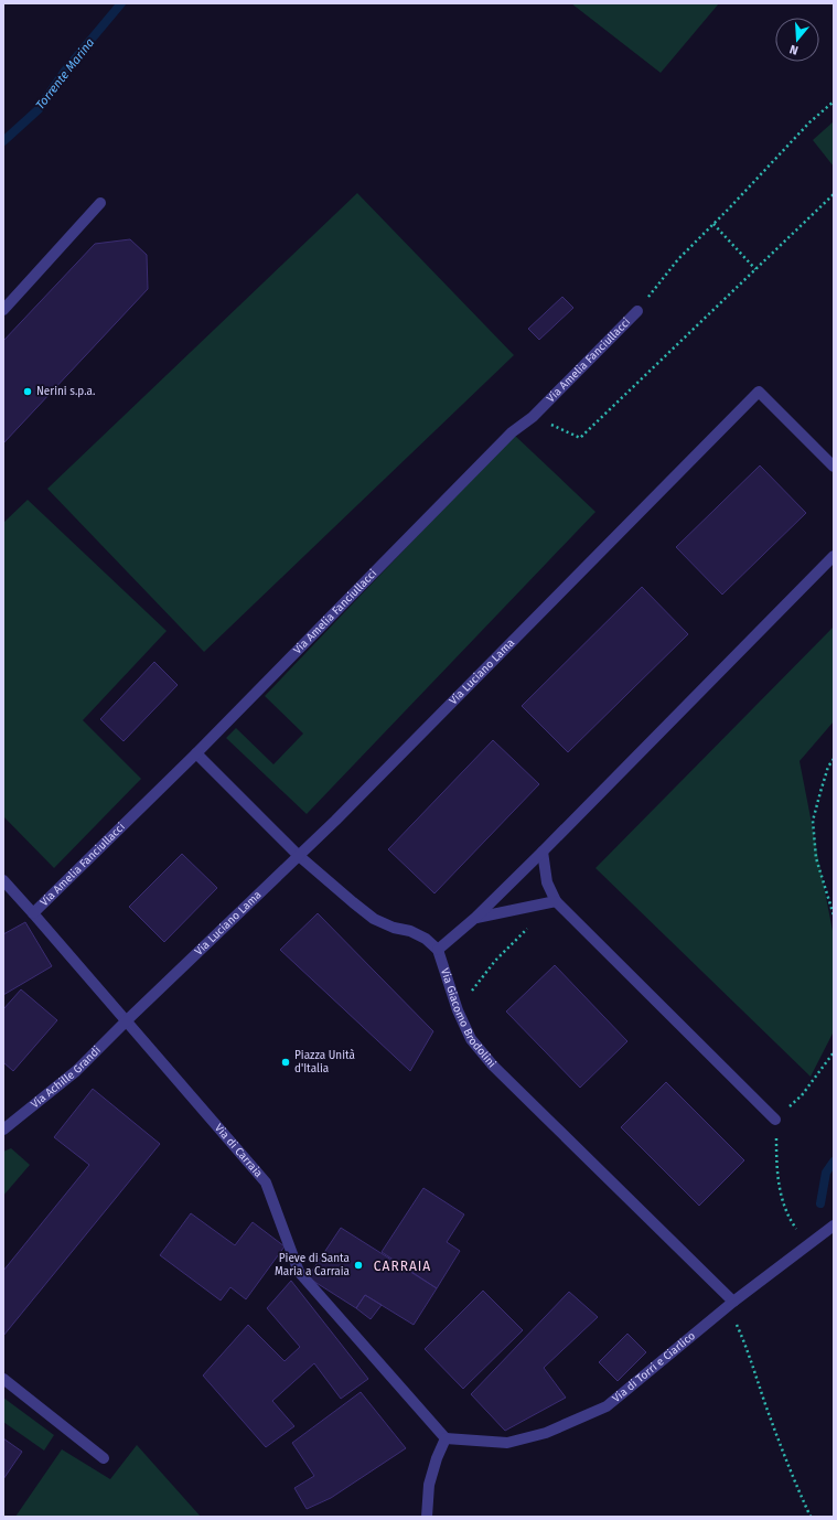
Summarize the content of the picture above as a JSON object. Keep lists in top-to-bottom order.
{
  "streets": {
    "street": [
      "Via Amelia Fanciullacci",
      "Via Luciano Lama",
      "Via Giacomo Brodolini",
      "Via Achille Grandi",
      "Via di Carraia",
      "Via di Torri e Ciarlico"
    ]
  },
  "crossings": [
    ["Via Amelia Fanciullacci", "Via di Carraia"],
    ["Via Luciano Lama", "Via Achille Grandi"],
    ["Via Luciano Lama", "Via di Carraia"],
    ["Via Giacomo Brodolini", "Via di Torri e Ciarlico"],
    ["Via Achille Grandi", "Via di Carraia"],
    ["Via di Carraia", "Via di Torri e Ciarlico"]
  ],
  "districts": ["CARRAIA"],
  "water": ["Torrente Marina"],
  "places": ["Nerini s.p.a.", "Piazza Unità d'Italia", "Pieve di Santa Maria a Carraia"],
  "north": "bottom"
}
